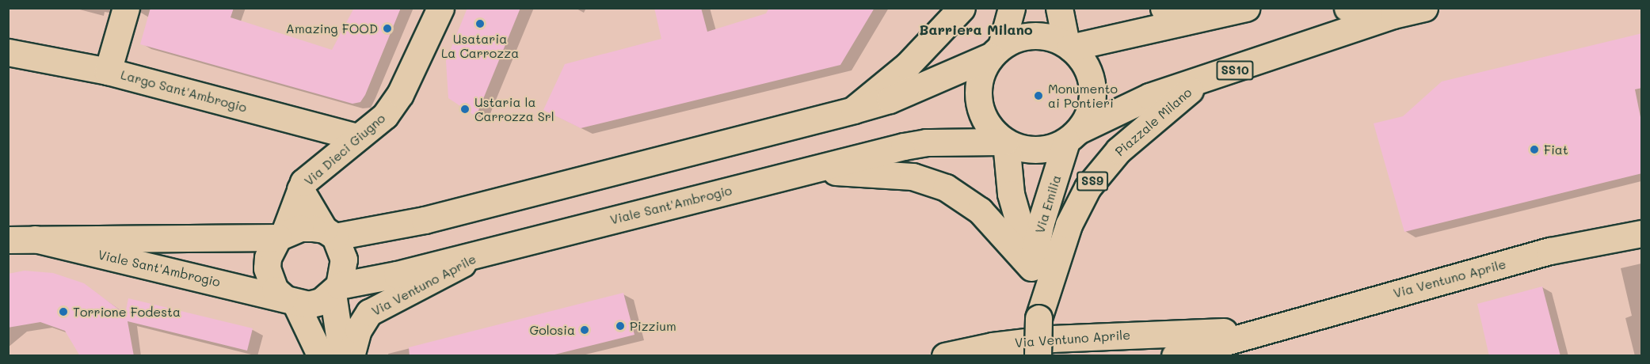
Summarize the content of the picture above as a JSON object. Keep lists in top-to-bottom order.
{
  "streets": {
    "main road": [
      "SS10",
      "Largo Sant'Ambrogio",
      "Piazzale Milano",
      "Via Dieci Giugno",
      "SS9",
      "Via Emilia",
      "Viale Sant'Ambrogio",
      "Via Ventuno Aprile"
    ]
  },
  "crossings": [
    ["SS10", "Piazzale Milano"],
    ["SS10", "Via Emilia"],
    ["SS10", "Viale Sant'Ambrogio"],
    ["Largo Sant'Ambrogio", "Via Dieci Giugno"],
    ["Piazzale Milano", "Via Emilia"],
    ["Via Dieci Giugno", "Viale Sant'Ambrogio"],
    ["Via Emilia", "Viale Sant'Ambrogio"],
    ["Viale Sant'Ambrogio", "Via Ventuno Aprile"]
  ],
  "districts": ["Barriera Milano"],
  "places": [
    "Usataria La Carrozza",
    "Amazing FOOD",
    "Monumento ai Pontieri",
    "Ustaria la Carrozza Srl",
    "Fiat",
    "Torrione Fodesta",
    "Pizzium",
    "Golosia"
  ]
}
